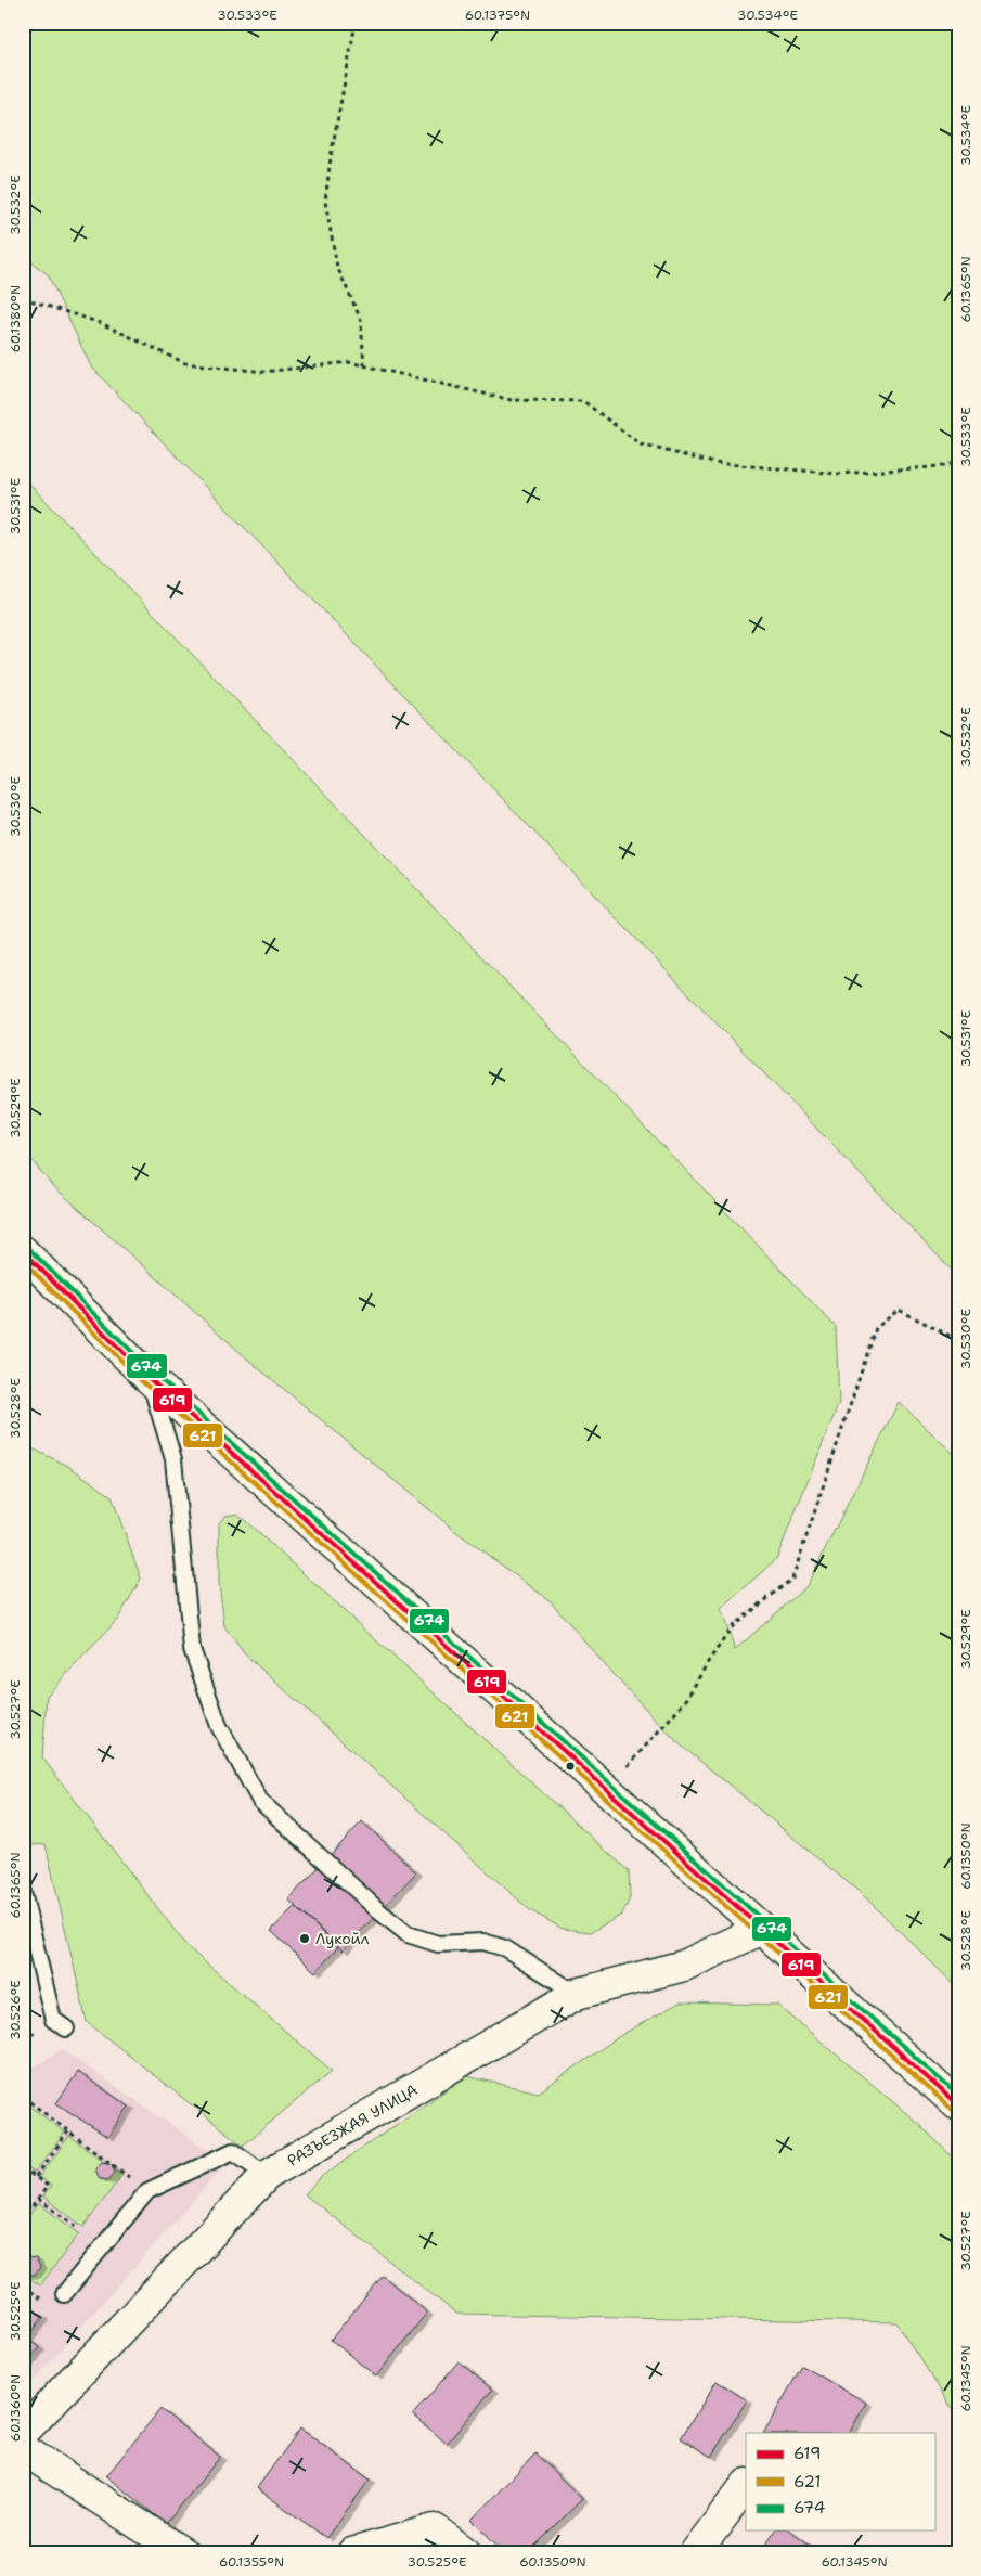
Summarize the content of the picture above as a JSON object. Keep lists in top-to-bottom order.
{
  "streets": {
    "street": ["РАЗЪЕЗЖАЯ УЛИЦА"]
  },
  "places": ["Лукойл"],
  "lines": ["transit line 674", "transit line 619", "transit line 621"],
  "legend": ["619", "621", "674"],
  "coordinates": [
    "30.533°E",
    "60.1375°N",
    "30.534°E",
    "30.532°E",
    "60.1365°N",
    "60.1380°N",
    "30.531°E",
    "30.530°E",
    "30.529°E",
    "30.528°E",
    "30.527°E",
    "60.1350°N",
    "30.526°E",
    "30.525°E",
    "60.1345°N",
    "60.1360°N",
    "60.1355°N"
  ]
}
